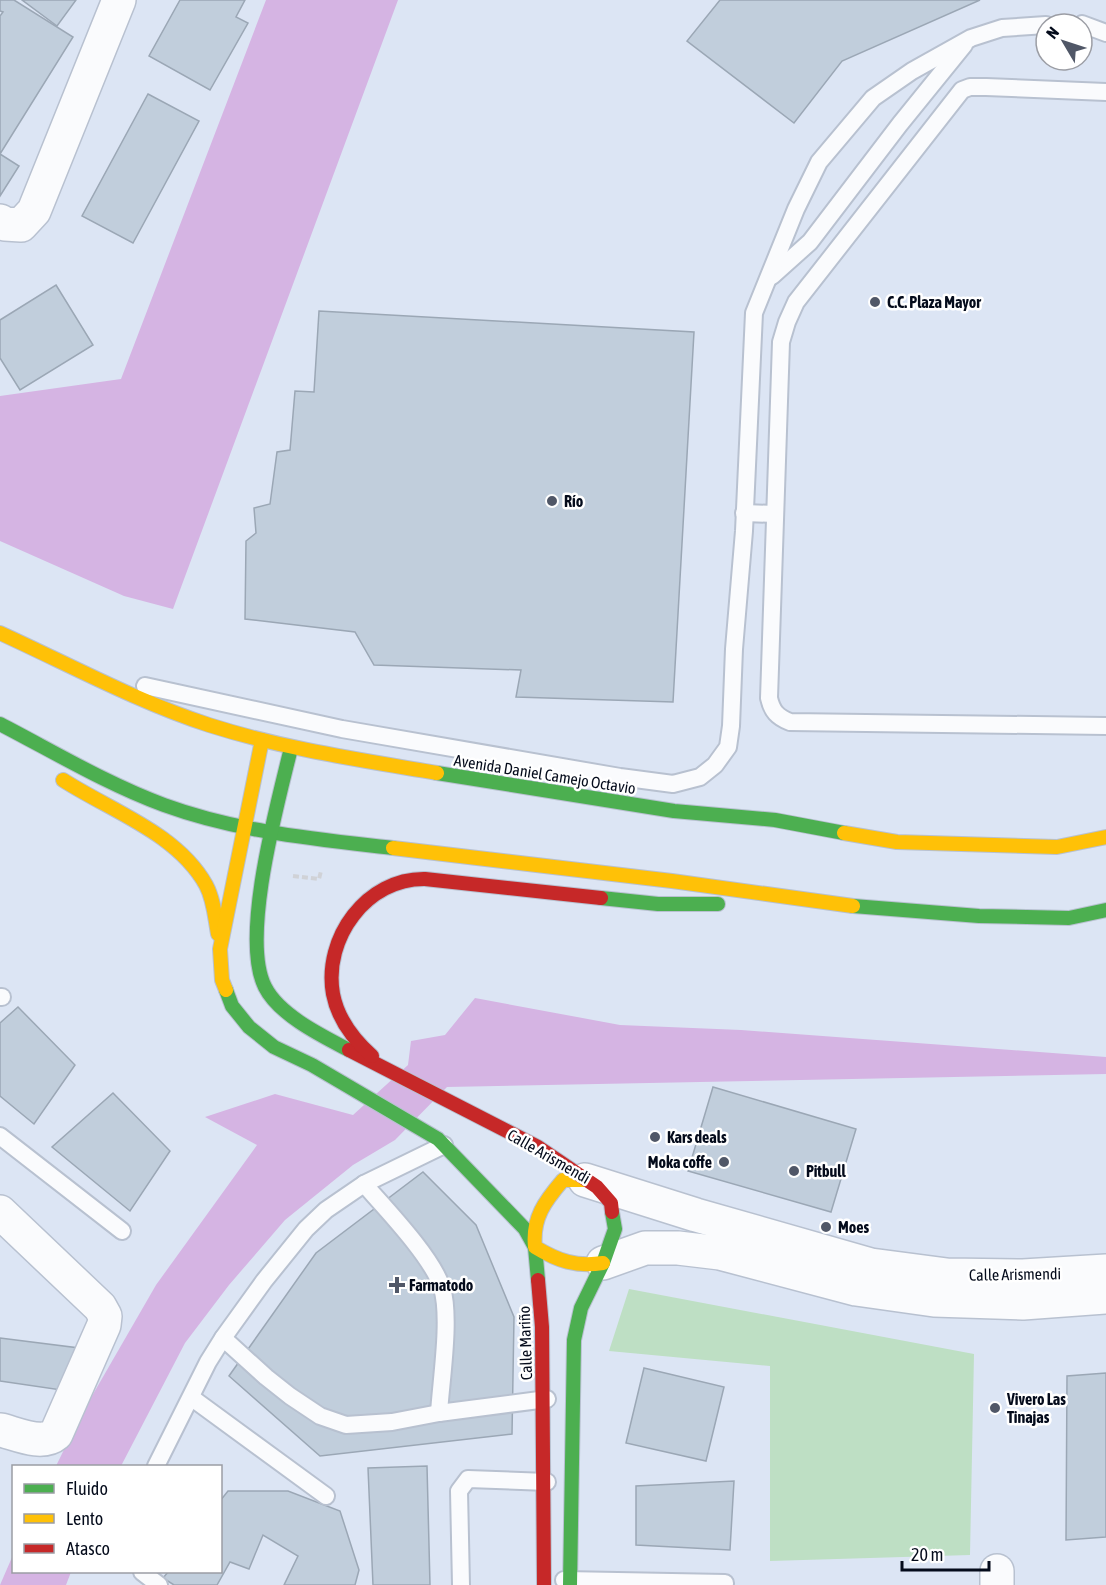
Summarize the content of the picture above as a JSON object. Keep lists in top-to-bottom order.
{
  "streets": {
    "street": ["Avenida Daniel Camejo Octavio", "Calle Arismendi", "Calle Mariño"]
  },
  "crossings": [
    ["Avenida Daniel Camejo Octavio", "Calle Arismendi"],
    ["Calle Arismendi", "Calle Mariño"]
  ],
  "places": {
    "other": [
      "C.C. Plaza Mayor",
      "Río",
      "Kars deals",
      "Moka coffe",
      "Pitbull",
      "Moes",
      "Vivero Las Tinajas"
    ],
    "health": ["Farmatodo"]
  },
  "legend": ["Fluido", "Lento", "Atasco"],
  "scale_bar": "20 m",
  "north": "top left"
}
